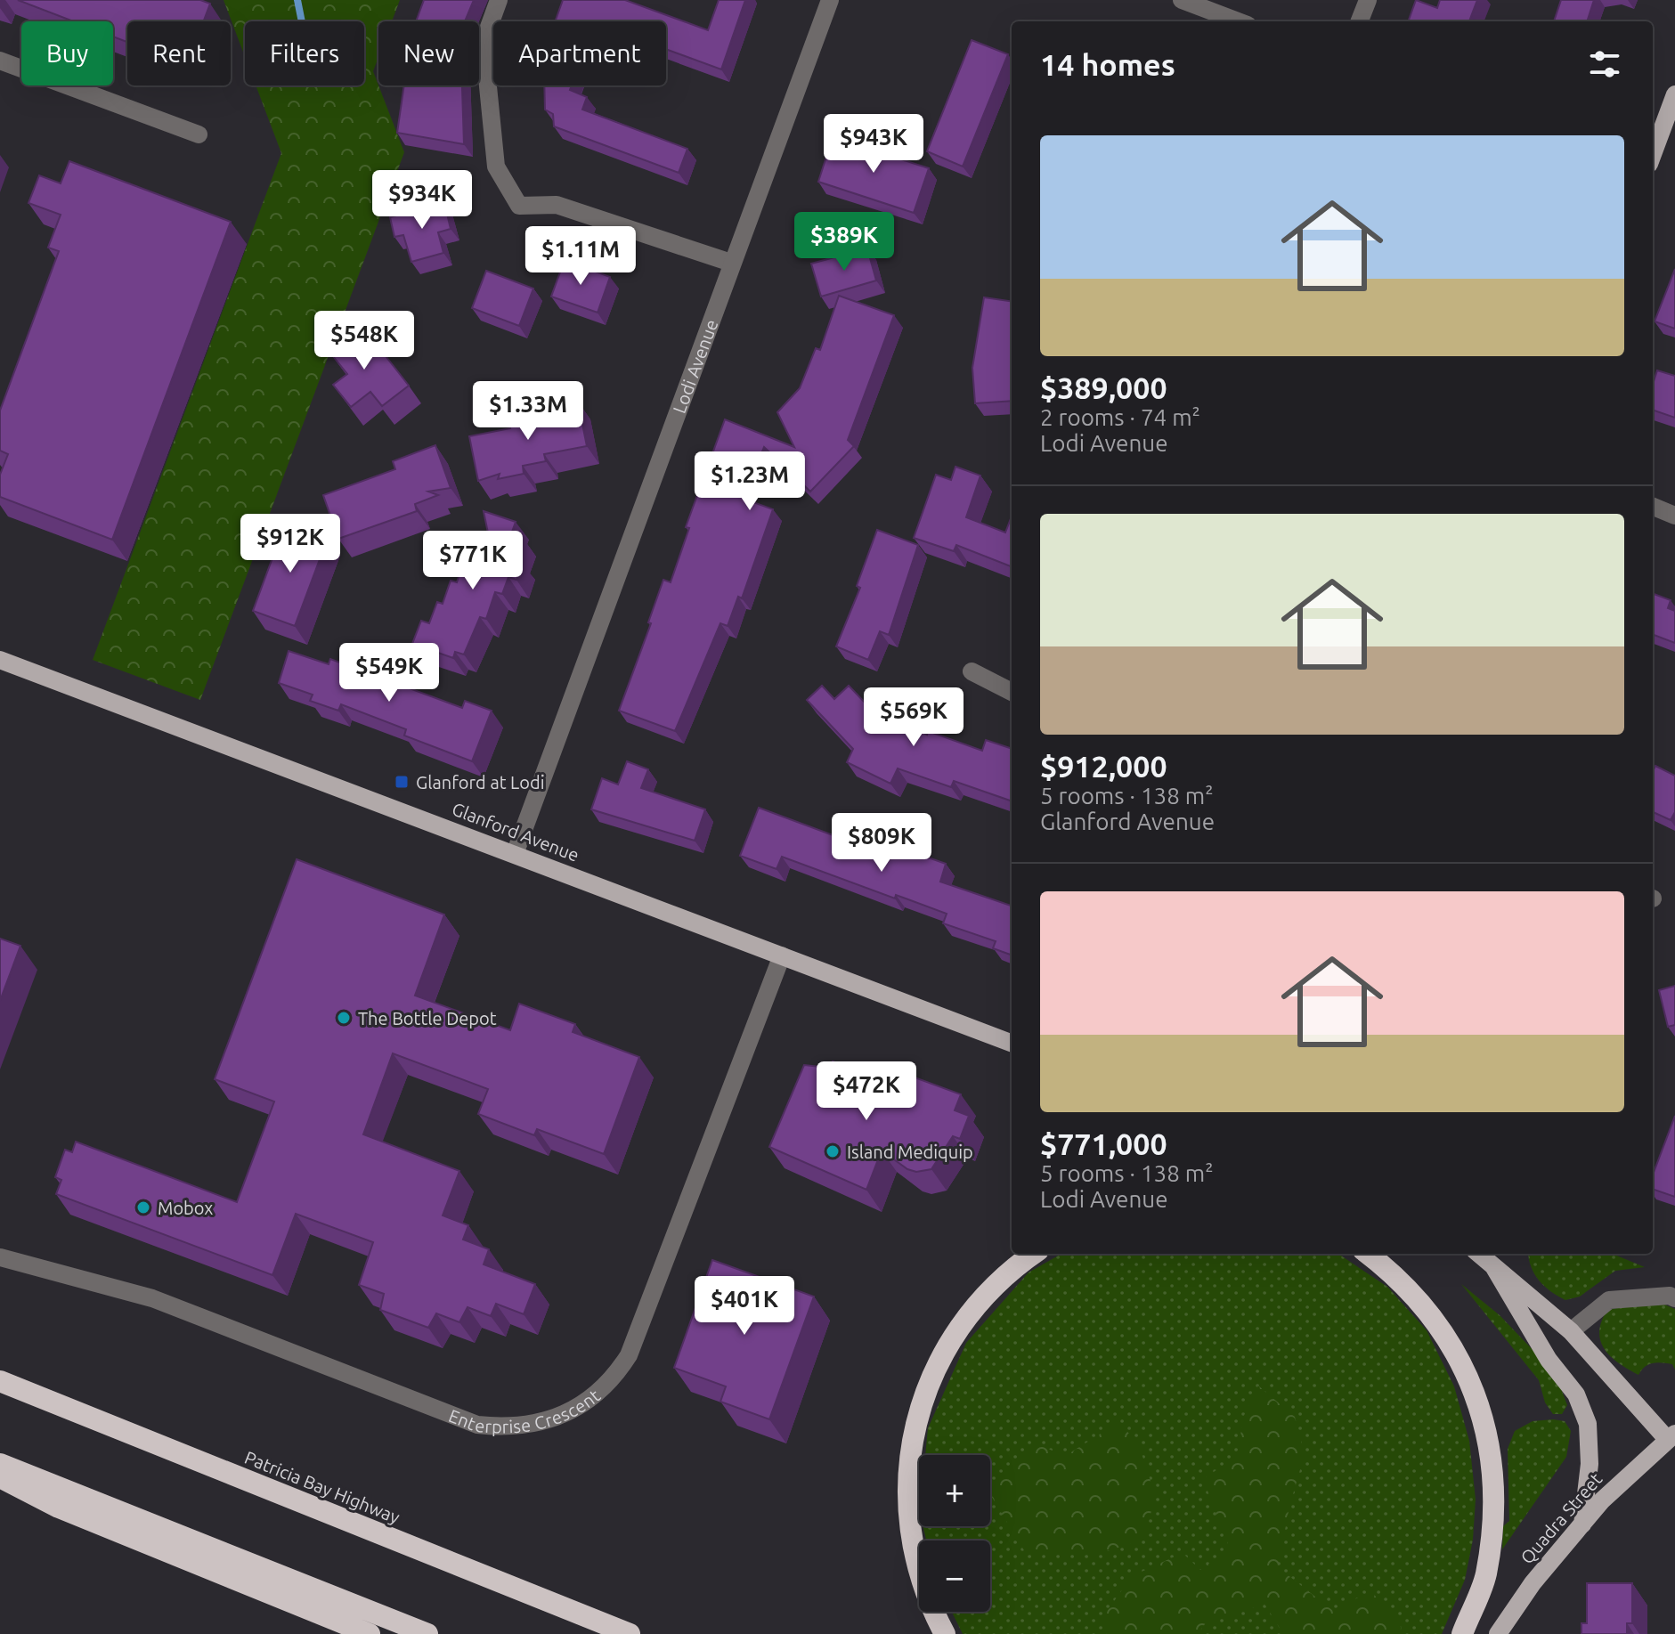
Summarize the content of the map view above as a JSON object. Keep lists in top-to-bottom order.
{
  "streets": {
    "highway": ["Patricia Bay Highway"],
    "main road": ["Glanford Avenue", "Quadra Street"],
    "street": ["Lodi Avenue", "Enterprise Crescent"]
  },
  "crossings": [
    ["Lodi Avenue", "Glanford Avenue"],
    ["Glanford Avenue", "Enterprise Crescent"]
  ],
  "places": {
    "transit": ["Glanford at Lodi"],
    "other": ["The Bottle Depot", "Island Mediquip", "Mobox"]
  },
  "page": {
    "chip": [
      "Buy",
      "Rent",
      "Filters",
      "New",
      "Apartment"
    ],
    "heading": "14 homes",
    "list": [
      {
        "name": "$389,000",
        "note": "2 rooms · 74 m² · Lodi Avenue"
      },
      {
        "name": "$912,000",
        "note": "5 rooms · 138 m² · Glanford Avenue"
      },
      {
        "name": "$771,000",
        "note": "5 rooms · 138 m² · Lodi Avenue"
      }
    ],
    "price": [
      "$943K",
      "$934K",
      "$389K",
      "$1.11M",
      "$548K",
      "$1.33M",
      "$1.23M",
      "$912K",
      "$771K",
      "$549K",
      "$569K",
      "$809K",
      "$472K",
      "$401K"
    ],
    "map_buttons": ["+", "−"]
  }
}
